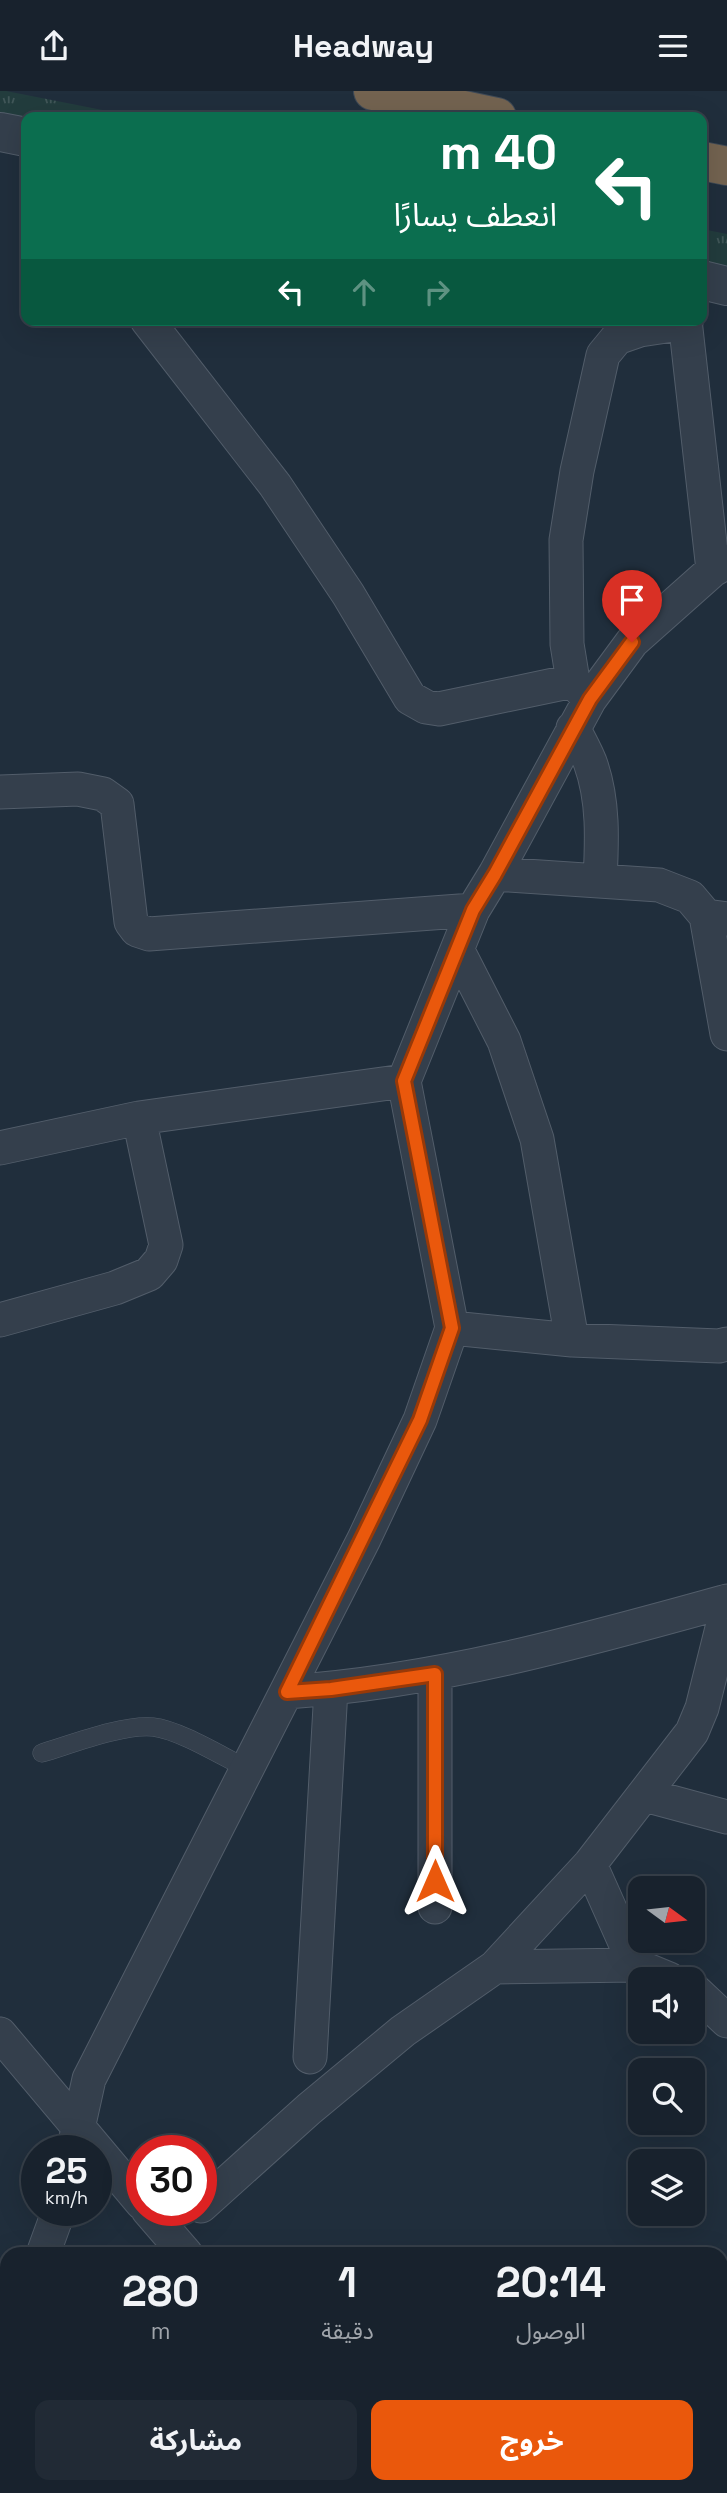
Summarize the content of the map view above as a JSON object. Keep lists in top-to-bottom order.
{
  "north": "right",
  "page": {
    "header": "Headway",
    "turn": ["40 m", "انعطف يسارًا"],
    "speed": "25 km/h",
    "limit": "30",
    "eta": [
      "20:14",
      "الوصول",
      "1",
      "دقيقة",
      "280",
      "m"
    ],
    "buttons": ["خروج", "مشاركة"]
  }
}
